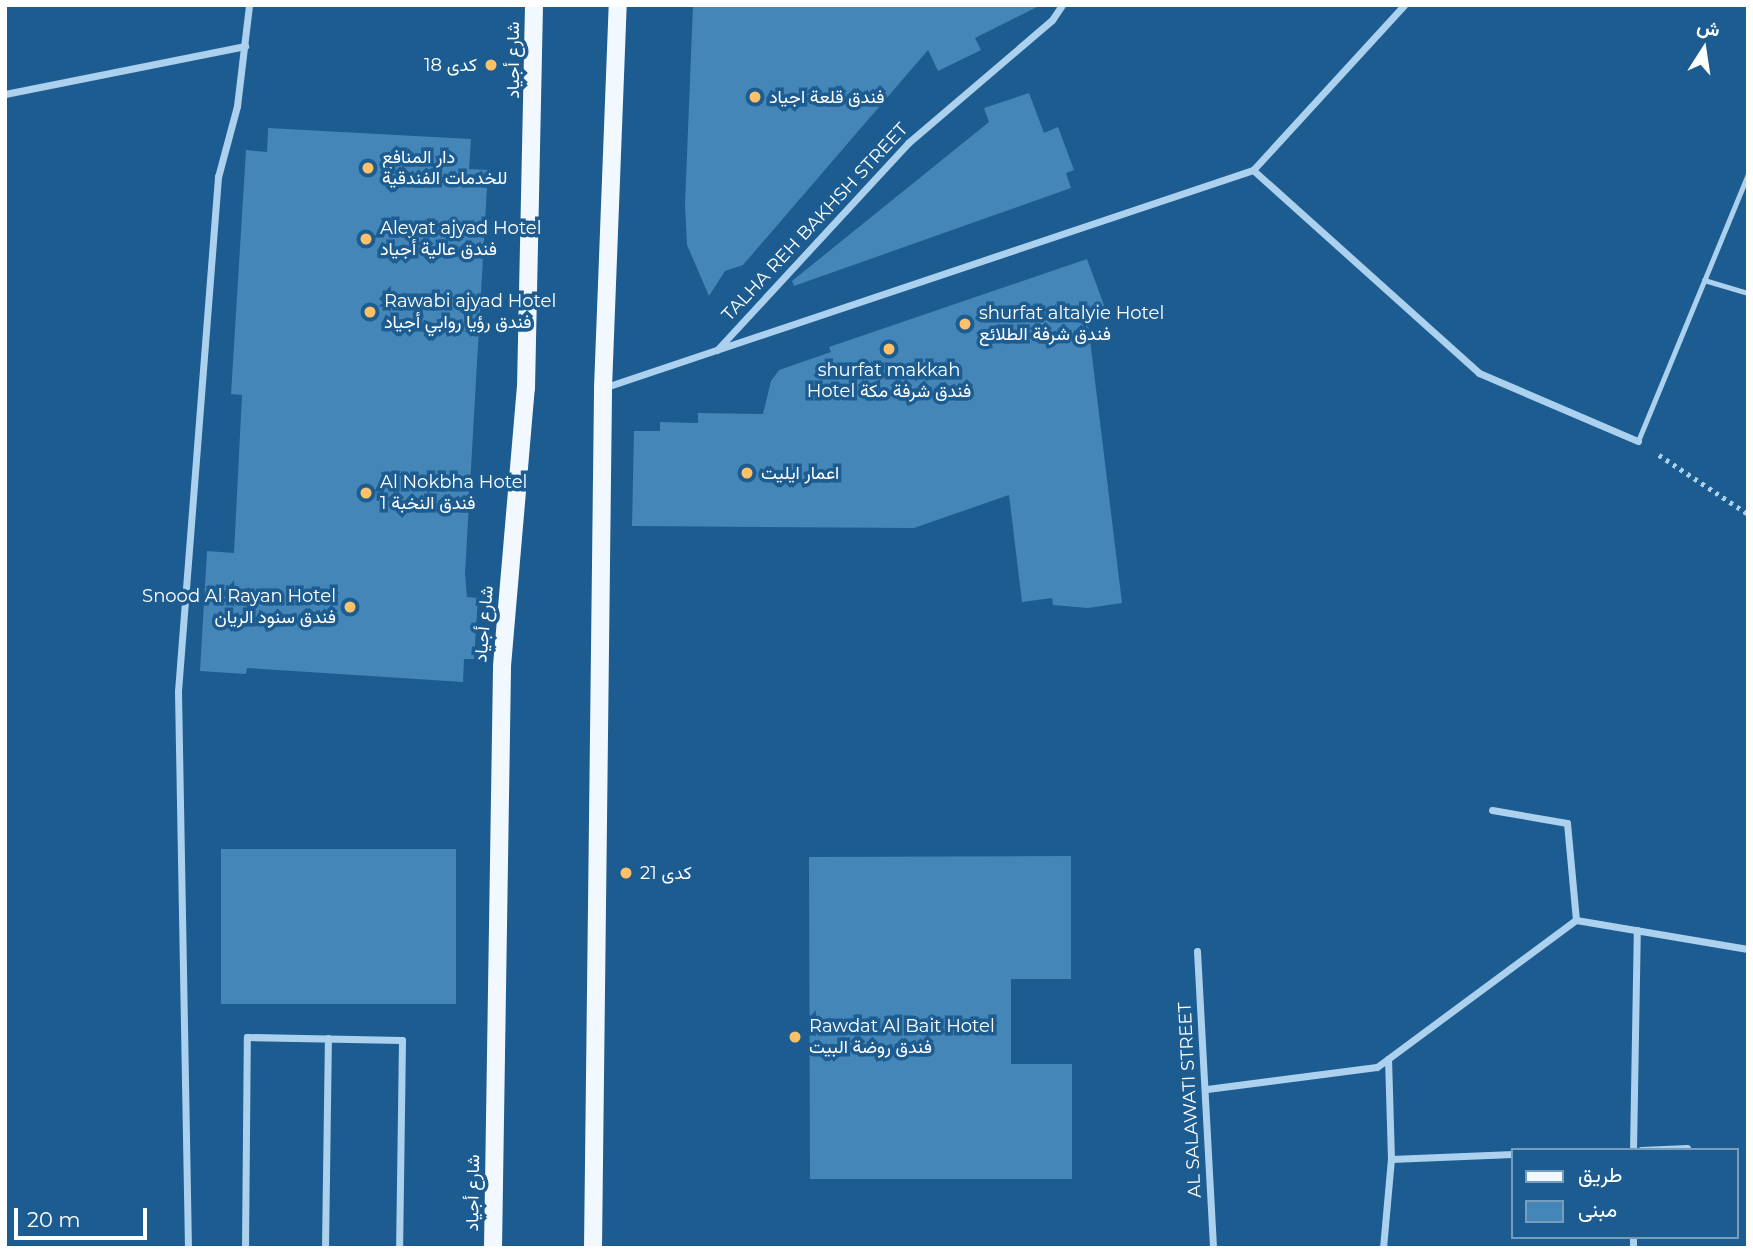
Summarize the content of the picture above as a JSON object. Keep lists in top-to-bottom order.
{
  "streets": {
    "main road": ["شارع أجياد"],
    "street": ["TALHA REH BAKHSH STREET", "AL SALAWATI STREET"]
  },
  "places": [
    "كدى 18",
    "فندق قلعة اجياد",
    "دار المنافع للخدمات الفندقية",
    "Aleyat ajyad Hotel فندق عالية أجياد",
    "Rawabi ajyad Hotel فندق رؤيا روابي أجياد",
    "shurfat altalyie Hotel فندق شرفة الطلائع",
    "shurfat makkah Hotel فندق شرفة مكة",
    "اعمار ايليت",
    "Al Nokbha Hotel 1 فندق النخبة",
    "Snood Al Rayan Hotel فندق سنود الريان",
    "كدى 21",
    "Rawdat Al Bait Hotel فندق روضة البيت"
  ],
  "legend": ["طريق", "مبنى"],
  "scale_bar": "20 m",
  "north": "top"
}
